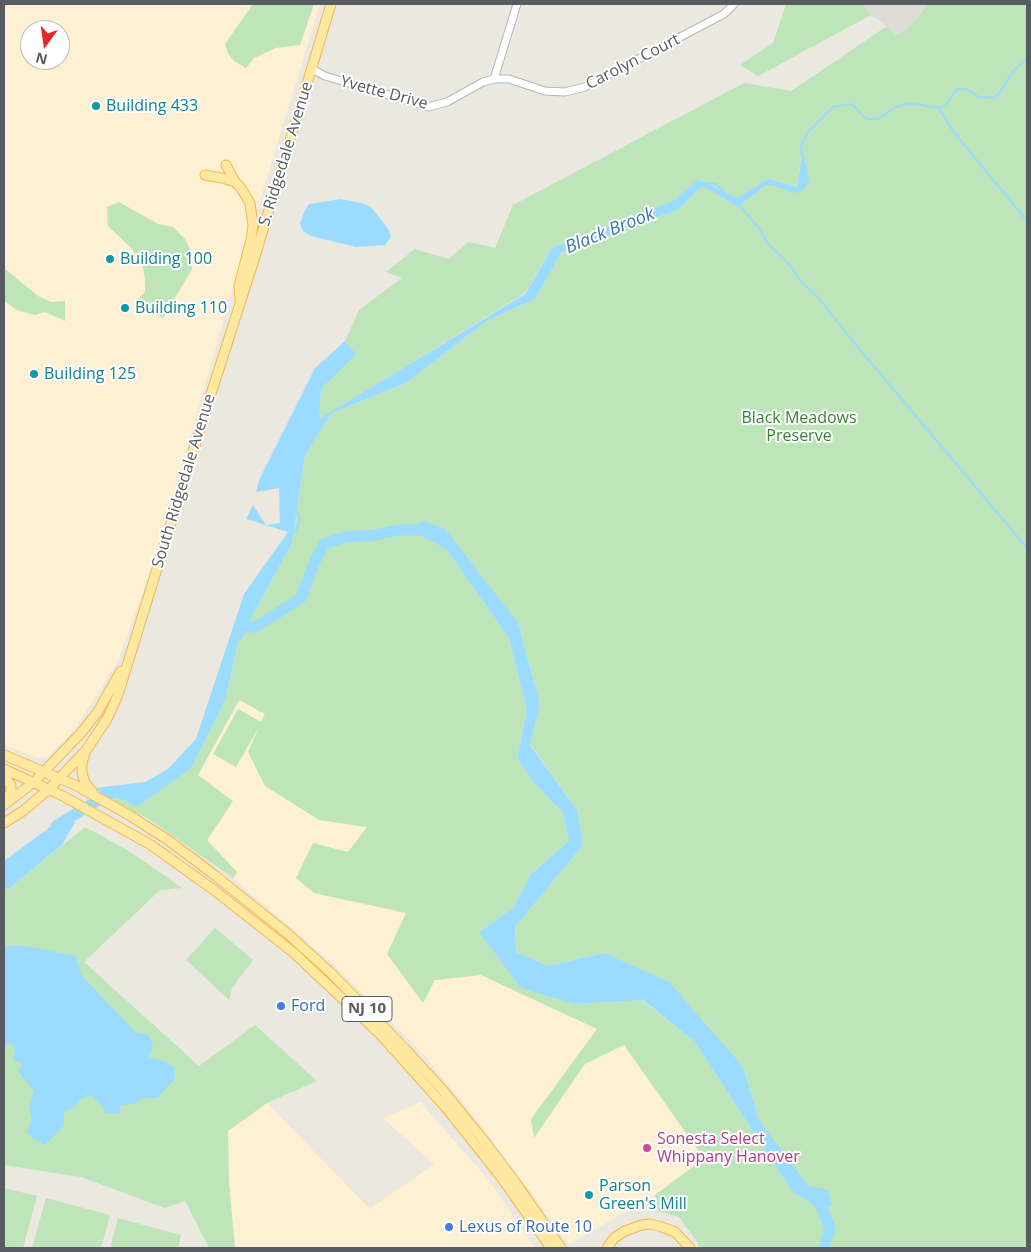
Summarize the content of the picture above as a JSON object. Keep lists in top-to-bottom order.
{
  "streets": {
    "main road": ["S. Ridgedale Avenue", "South Ridgedale Avenue", "NJ 10"],
    "street": ["Carolyn Court", "Yvette Drive"]
  },
  "crossings": [
    ["Carolyn Court", "Yvette Drive"],
    ["Yvette Drive", "S. Ridgedale Avenue"],
    ["S. Ridgedale Avenue", "South Ridgedale Avenue"],
    ["South Ridgedale Avenue", "NJ 10"]
  ],
  "water": ["Black Brook"],
  "parks": ["Black Meadows Preserve"],
  "places": [
    "Building 433",
    "Building 100",
    "Building 110",
    "Building 125",
    "Ford",
    "Sonesta Select Whippany Hanover",
    "Parson Green's Mill",
    "Lexus of Route 10"
  ],
  "north": "bottom"
}
